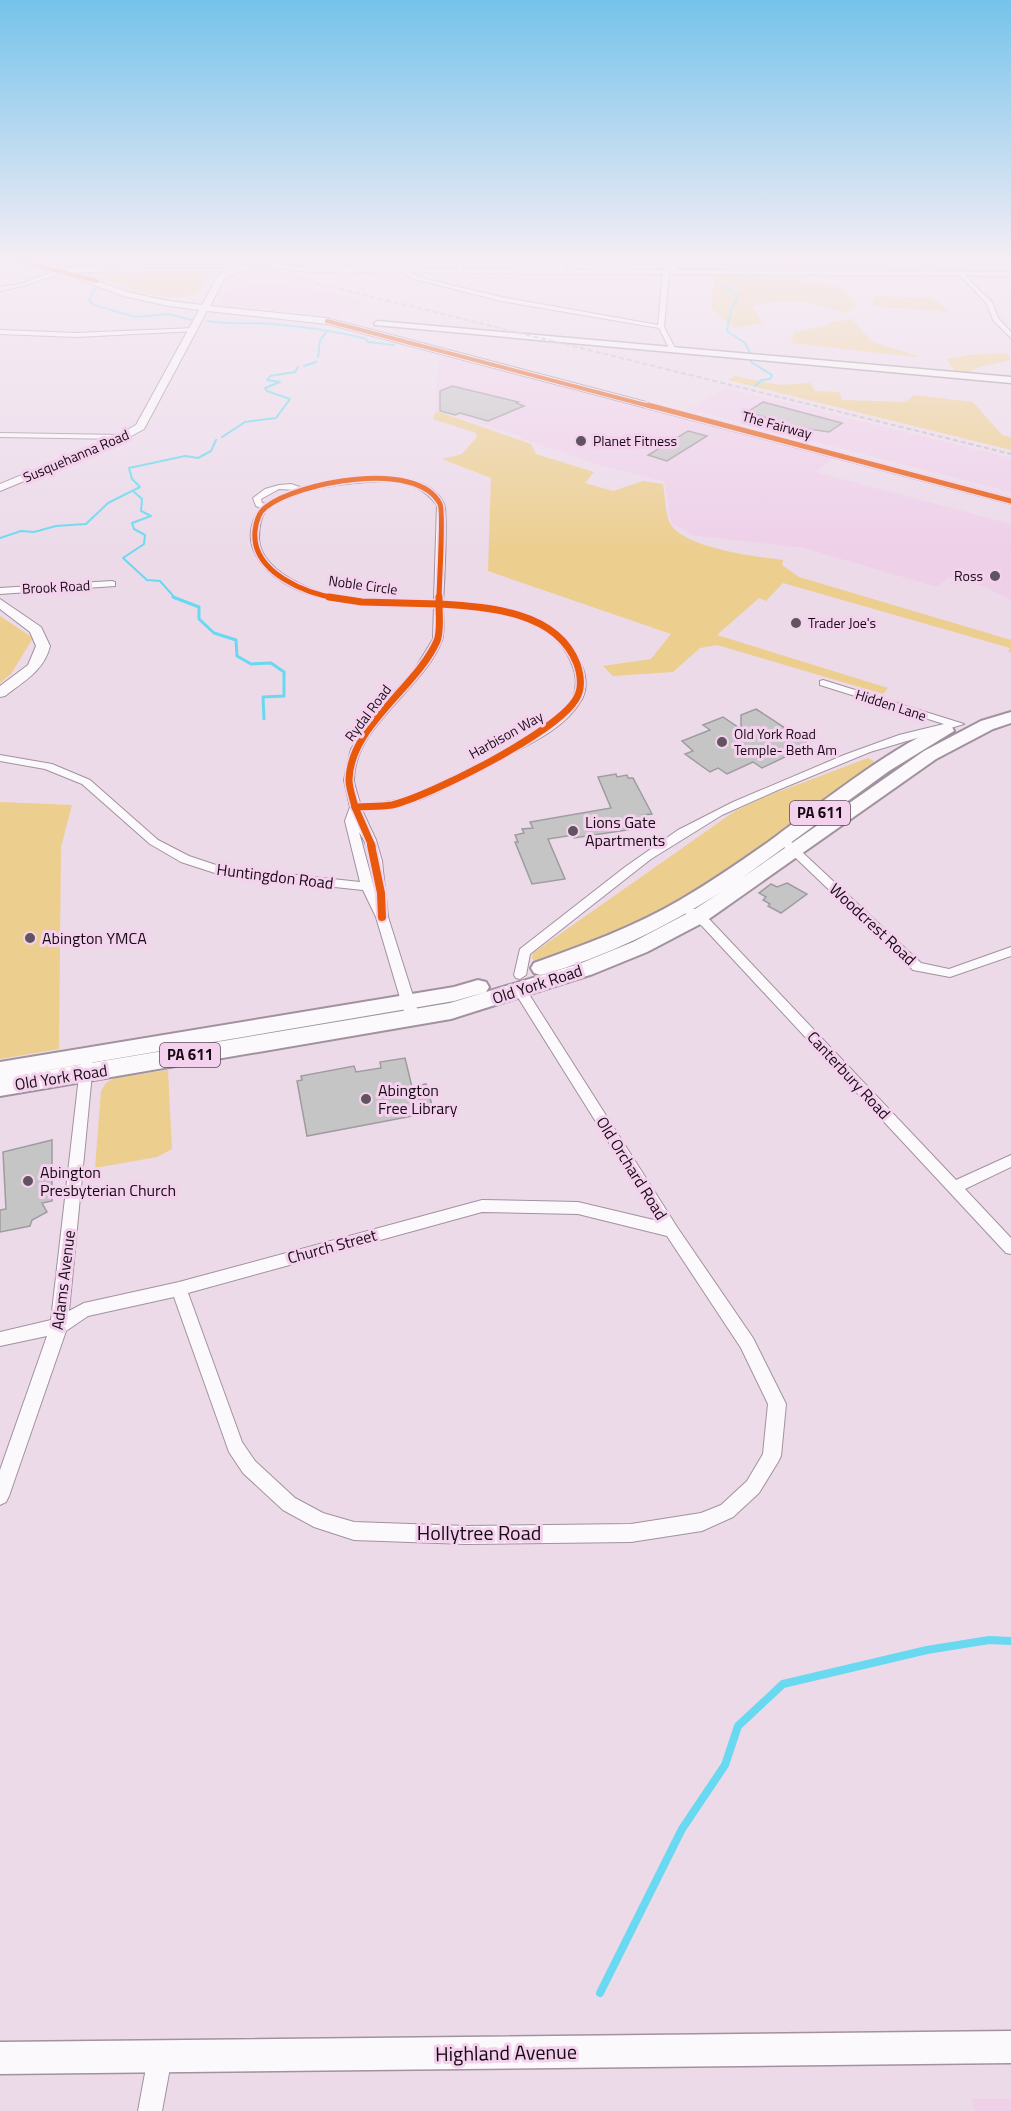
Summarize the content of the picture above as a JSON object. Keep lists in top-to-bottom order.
{
  "streets": {
    "highway": ["PA 611", "Old York Road"],
    "main road": ["The Fairway", "Susquehanna Road"],
    "street": [
      "Noble Circle",
      "Brook Road",
      "Hidden Lane",
      "Rydal Road",
      "Harbison Way",
      "Huntingdon Road",
      "Woodcrest Road",
      "Canterbury Road",
      "Old Orchard Road",
      "Church Street",
      "Adams Avenue",
      "Hollytree Road",
      "Highland Avenue"
    ]
  },
  "crossings": [
    ["Noble Circle", "Rydal Road"],
    ["Noble Circle", "Harbison Way"],
    ["Hidden Lane", "Old York Road"],
    ["Rydal Road", "Harbison Way"],
    ["Rydal Road", "Huntingdon Road"],
    ["Rydal Road", "Old York Road"],
    ["Woodcrest Road", "Old York Road"],
    ["Old York Road", "Canterbury Road"],
    ["Old York Road", "Old Orchard Road"],
    ["Old York Road", "Adams Avenue"],
    ["Old Orchard Road", "Church Street"],
    ["Old Orchard Road", "Hollytree Road"],
    ["Church Street", "Adams Avenue"],
    ["Church Street", "Hollytree Road"]
  ],
  "places": [
    "Planet Fitness",
    "Ross",
    "Trader Joe's",
    "Old York Road Temple- Beth Am",
    "Lions Gate Apartments",
    "Abington YMCA",
    "Abington Free Library",
    "Abington Presbyterian Church"
  ]
}
